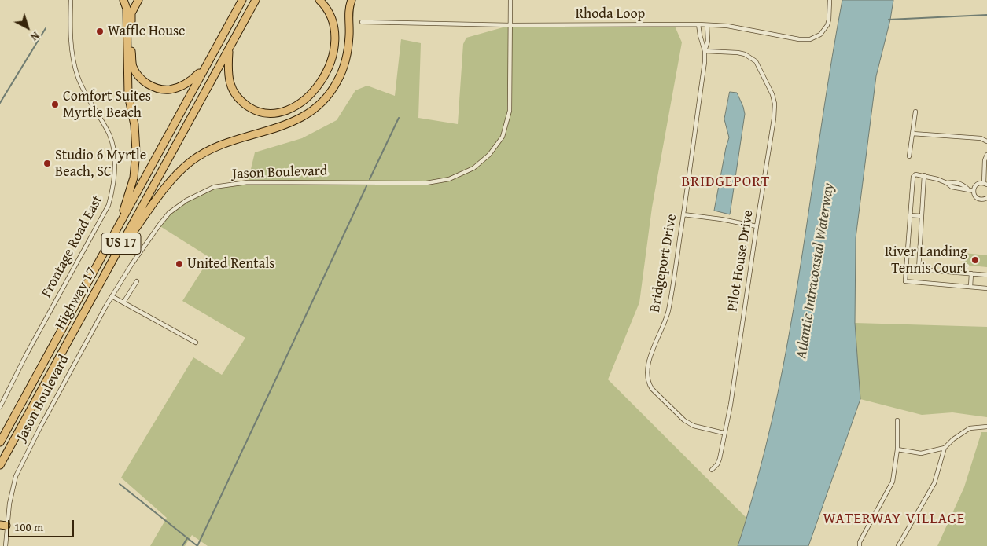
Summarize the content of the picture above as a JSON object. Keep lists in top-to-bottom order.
{
  "streets": {
    "highway": ["US 17", "Highway 17"],
    "street": [
      "Rhoda Loop",
      "Jason Boulevard",
      "Frontage Road East",
      "Pilot House Drive",
      "Bridgeport Drive"
    ]
  },
  "crossings": [
    ["Rhoda Loop", "Jason Boulevard"],
    ["Rhoda Loop", "Bridgeport Drive"],
    ["Pilot House Drive", "Bridgeport Drive"]
  ],
  "districts": ["BRIDGEPORT", "WATERWAY VILLAGE"],
  "water": ["Atlantic Intracoastal Waterway"],
  "places": [
    "Waffle House",
    "Comfort Suites Myrtle Beach",
    "Studio 6 Myrtle Beach, SC",
    "River Landing Tennis Court",
    "United Rentals"
  ],
  "scale_bar": "100 m",
  "north": "bottom right"
}
